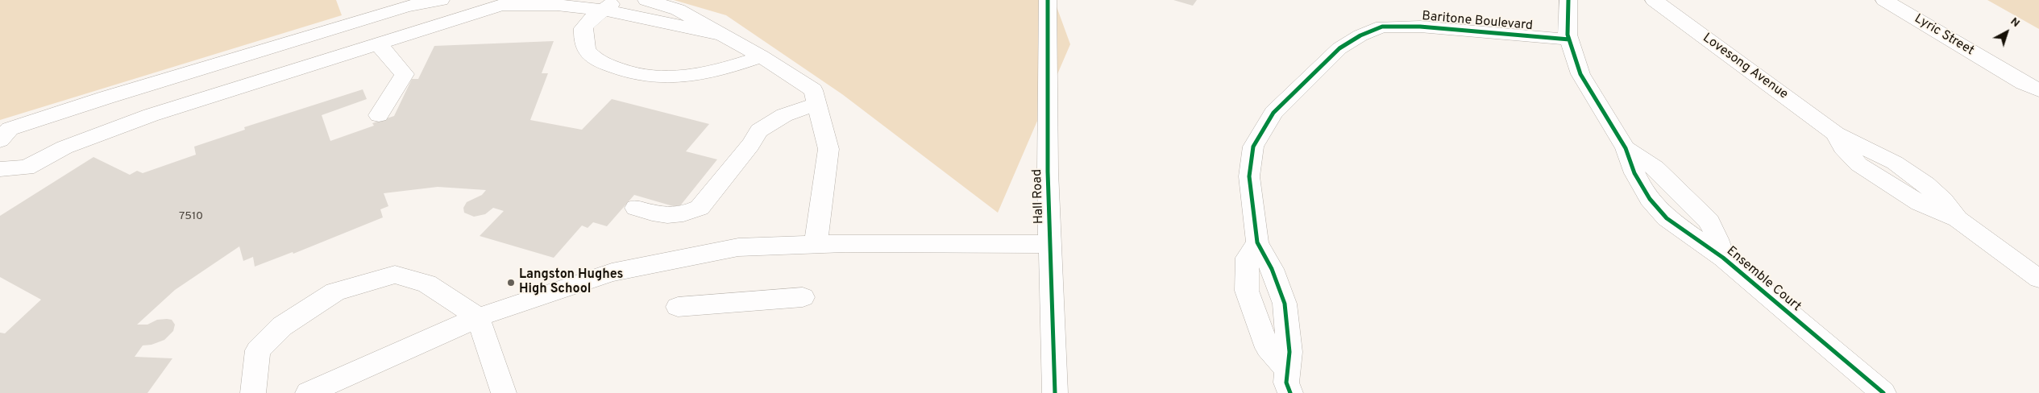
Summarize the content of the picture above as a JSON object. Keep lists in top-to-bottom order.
{
  "streets": {
    "street": [
      "Baritone Boulevard",
      "Lyric Street",
      "Lovesong Avenue",
      "Hall Road",
      "Ensemble Court"
    ]
  },
  "crossings": [
    ["Baritone Boulevard", "Ensemble Court"]
  ],
  "places": ["Langston Hughes High School"],
  "house_numbers": ["7510"],
  "north": "top right"
}
